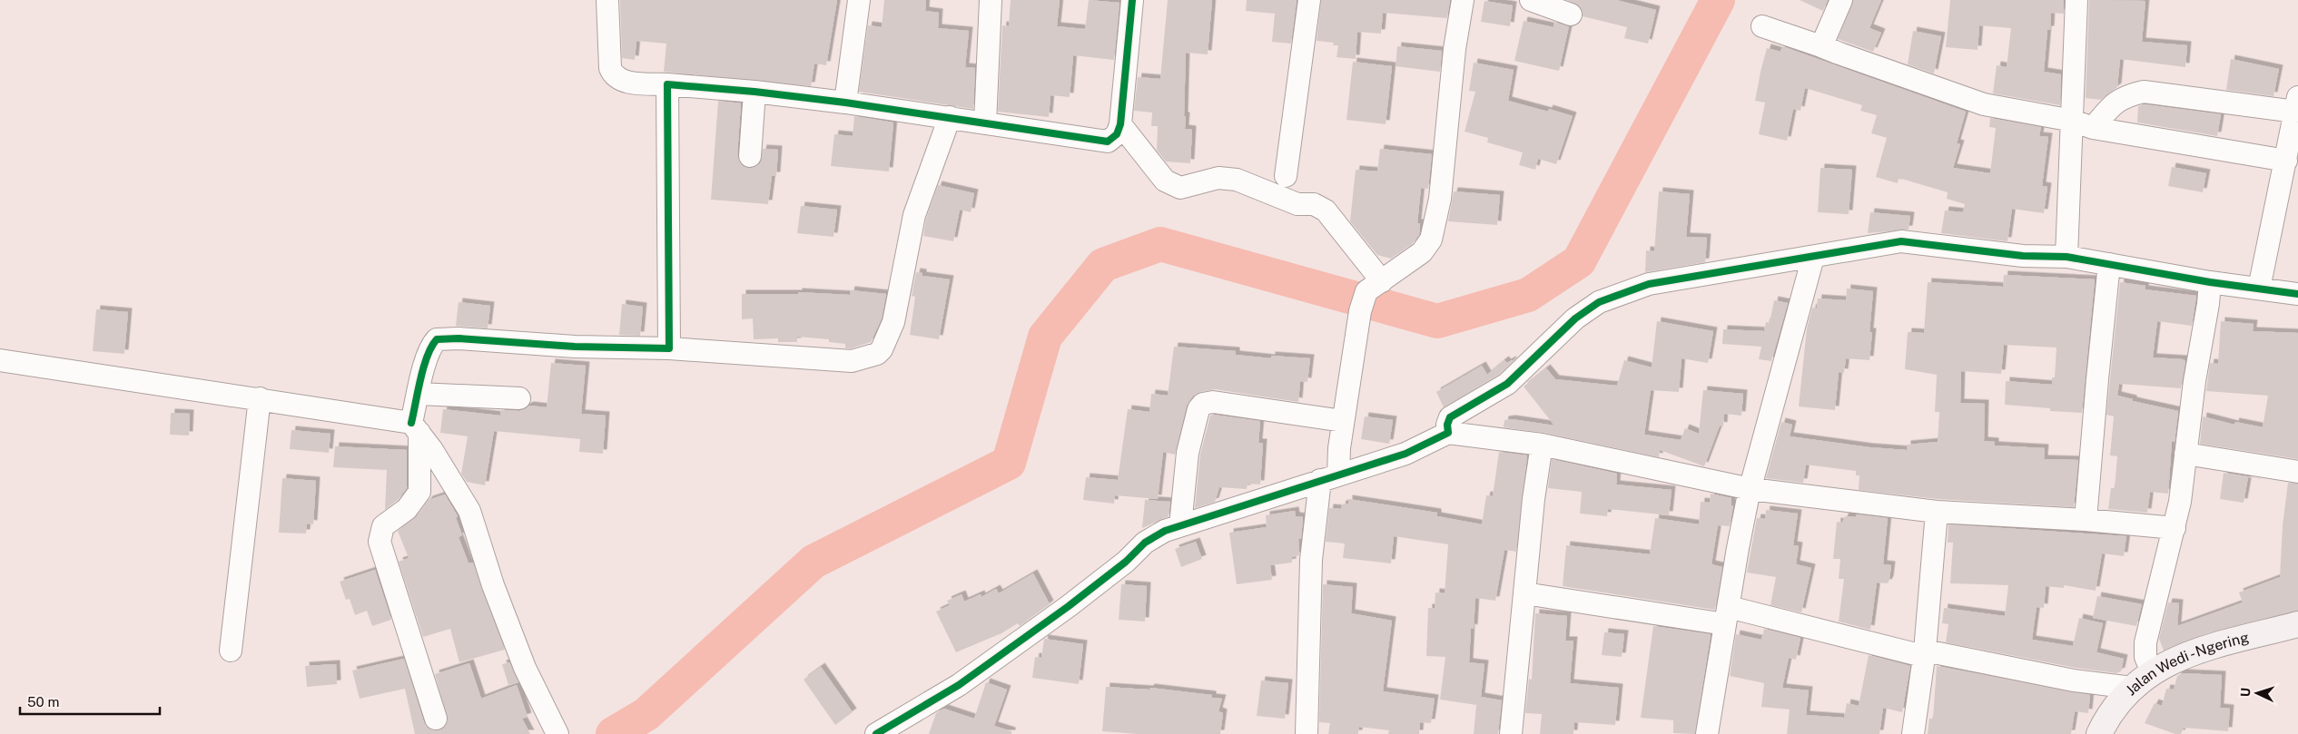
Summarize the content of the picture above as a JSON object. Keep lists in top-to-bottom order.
{
  "streets": {
    "main road": ["Jalan Wedi - Ngering"]
  },
  "scale_bar": "50 m",
  "north": "left"
}
